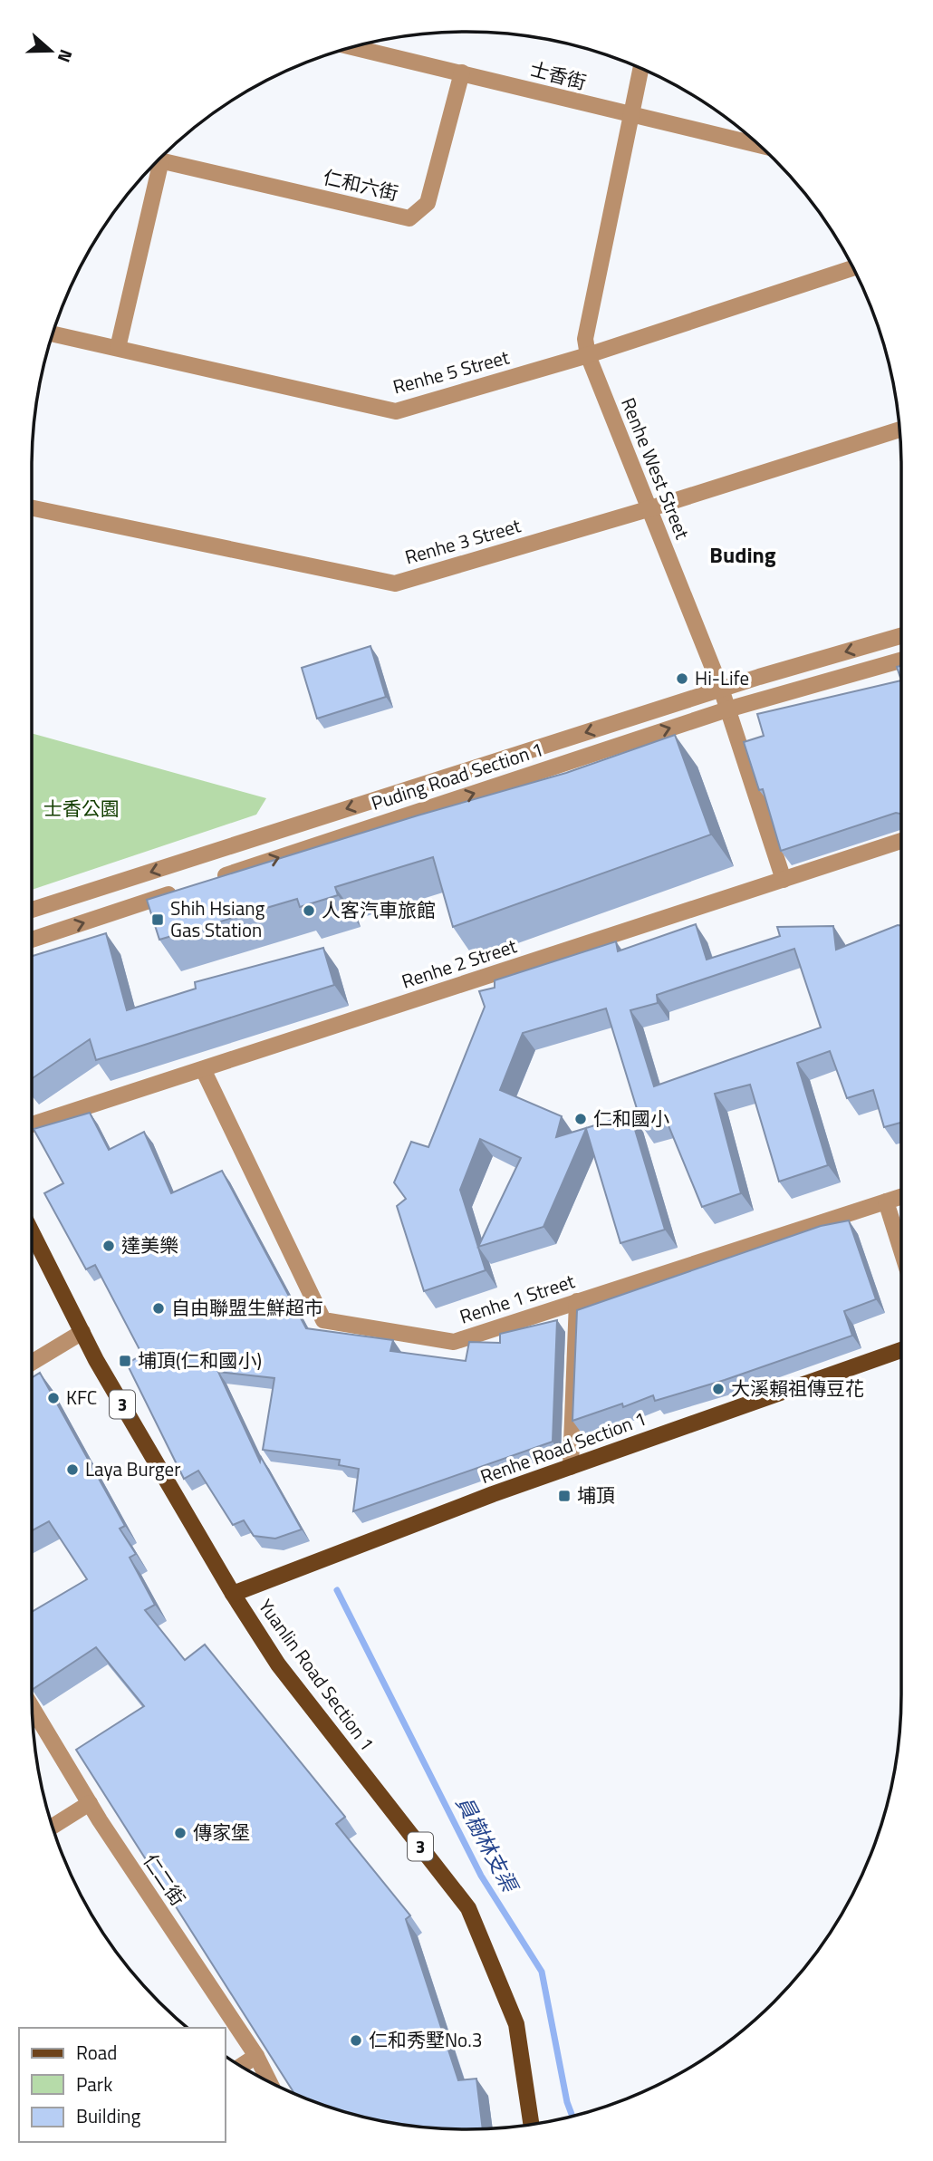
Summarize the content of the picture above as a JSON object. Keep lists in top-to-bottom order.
{
  "streets": {
    "main road": ["3", "Renhe Road Section 1", "Yuanlin Road Section 1"],
    "street": [
      "士香街",
      "仁和六街",
      "Renhe 5 Street",
      "Renhe West Street",
      "Renhe 3 Street",
      "Puding Road Section 1",
      "Renhe 2 Street",
      "Renhe 1 Street",
      "仁二街"
    ]
  },
  "crossings": [
    ["士香街", "仁和六街"],
    ["士香街", "Renhe West Street"],
    ["Renhe 5 Street", "Renhe West Street"],
    ["Renhe West Street", "Renhe 3 Street"],
    ["Renhe West Street", "Puding Road Section 1"],
    ["Renhe West Street", "Renhe 2 Street"],
    ["Renhe 2 Street", "Renhe 1 Street"],
    ["Renhe Road Section 1", "Yuanlin Road Section 1"]
  ],
  "districts": ["Buding"],
  "water": ["員樹林支渠"],
  "parks": ["士香公園"],
  "places": {
    "other": [
      "Hi-Life",
      "人客汽車旅館",
      "仁和國小",
      "達美樂",
      "自由聯盟生鮮超市",
      "大溪賴祖傳豆花",
      "KFC",
      "Laya Burger",
      "傳家堡",
      "仁和秀墅No.3"
    ],
    "transit": ["Shih Hsiang Gas Station", "埔頂(仁和國小)", "埔頂"]
  },
  "legend": ["Road", "Park", "Building"],
  "north": "right"
}
